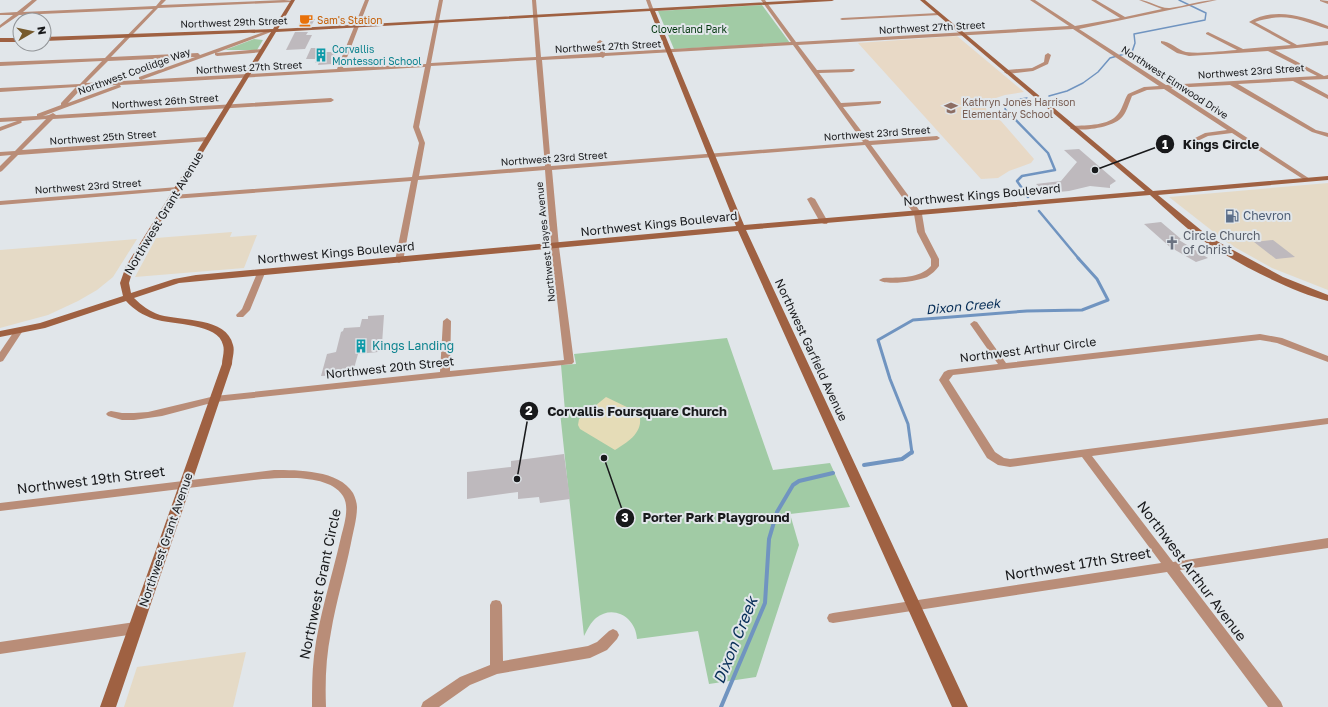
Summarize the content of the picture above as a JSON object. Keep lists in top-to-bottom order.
{
  "streets": {
    "street": [
      "Northwest 29th Street",
      "Northwest 27th Street",
      "Northwest Coolidge Way",
      "Northwest 23rd Street",
      "Northwest Elmwood Drive",
      "Northwest 26th Street",
      "Northwest 25th Street",
      "Northwest Kings Boulevard",
      "Northwest Grant Avenue",
      "Northwest Hayes Avenue",
      "Northwest Garfield Avenue",
      "Northwest Arthur Circle",
      "Northwest 20th Street",
      "Northwest 19th Street",
      "Northwest 17th Street",
      "Northwest Arthur Avenue",
      "Northwest Grant Circle"
    ]
  },
  "crossings": [
    ["Northwest 29th Street", "Northwest Coolidge Way"],
    ["Northwest 29th Street", "Northwest Grant Avenue"],
    ["Northwest 29th Street", "Northwest Hayes Avenue"],
    ["Northwest 29th Street", "Northwest Garfield Avenue"],
    ["Northwest 27th Street", "Northwest Coolidge Way"],
    ["Northwest 27th Street", "Northwest Elmwood Drive"],
    ["Northwest 27th Street", "Northwest Grant Avenue"],
    ["Northwest 27th Street", "Northwest Hayes Avenue"],
    ["Northwest 27th Street", "Northwest Garfield Avenue"],
    ["Northwest Coolidge Way", "Northwest 26th Street"],
    ["Northwest Coolidge Way", "Northwest Grant Avenue"],
    ["Northwest 23rd Street", "Northwest Elmwood Drive"],
    ["Northwest 23rd Street", "Northwest Grant Avenue"],
    ["Northwest 23rd Street", "Northwest Hayes Avenue"],
    ["Northwest 23rd Street", "Northwest Garfield Avenue"],
    ["Northwest Elmwood Drive", "Northwest Kings Boulevard"],
    ["Northwest 26th Street", "Northwest Grant Avenue"],
    ["Northwest 25th Street", "Northwest Grant Avenue"],
    ["Northwest Kings Boulevard", "Northwest Grant Avenue"],
    ["Northwest Kings Boulevard", "Northwest Hayes Avenue"],
    ["Northwest Kings Boulevard", "Northwest Garfield Avenue"],
    ["Northwest Grant Avenue", "Northwest 20th Street"],
    ["Northwest Grant Avenue", "Northwest 19th Street"],
    ["Northwest Grant Avenue", "Northwest Grant Circle"],
    ["Northwest Hayes Avenue", "Northwest 20th Street"],
    ["Northwest Garfield Avenue", "Northwest 17th Street"],
    ["Northwest Arthur Circle", "Northwest Arthur Avenue"],
    ["Northwest 19th Street", "Northwest Grant Circle"],
    ["Northwest 17th Street", "Northwest Arthur Avenue"]
  ],
  "water": ["Dixon Creek"],
  "parks": ["Cloverland Park"],
  "places": {
    "cafe": ["Sam's Station"],
    "building": ["Corvallis Montessori School", "Kings Landing"],
    "school or university": ["Kathryn Jones Harrison Elementary School"],
    "other": ["Kings Circle", "Porter Park Playground", "Corvallis Foursquare Church"],
    "fuel station": ["Chevron"],
    "church": ["Circle Church of Christ"]
  },
  "north": "right"
}
